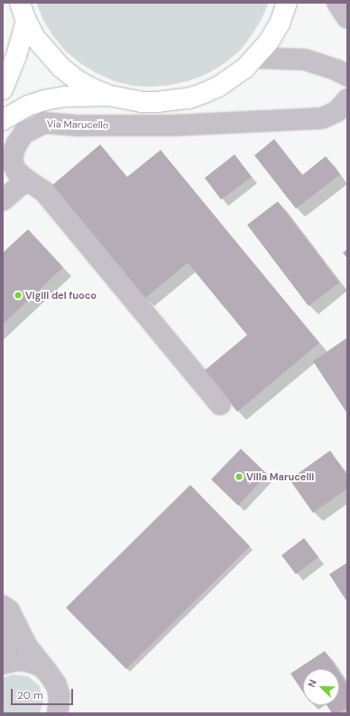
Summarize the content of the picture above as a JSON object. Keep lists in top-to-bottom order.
{
  "streets": {
    "street": ["Via Marucello"]
  },
  "places": ["Vigili del fuoco", "Villa Marucelli"],
  "scale_bar": "20 m",
  "north": "top left"
}
